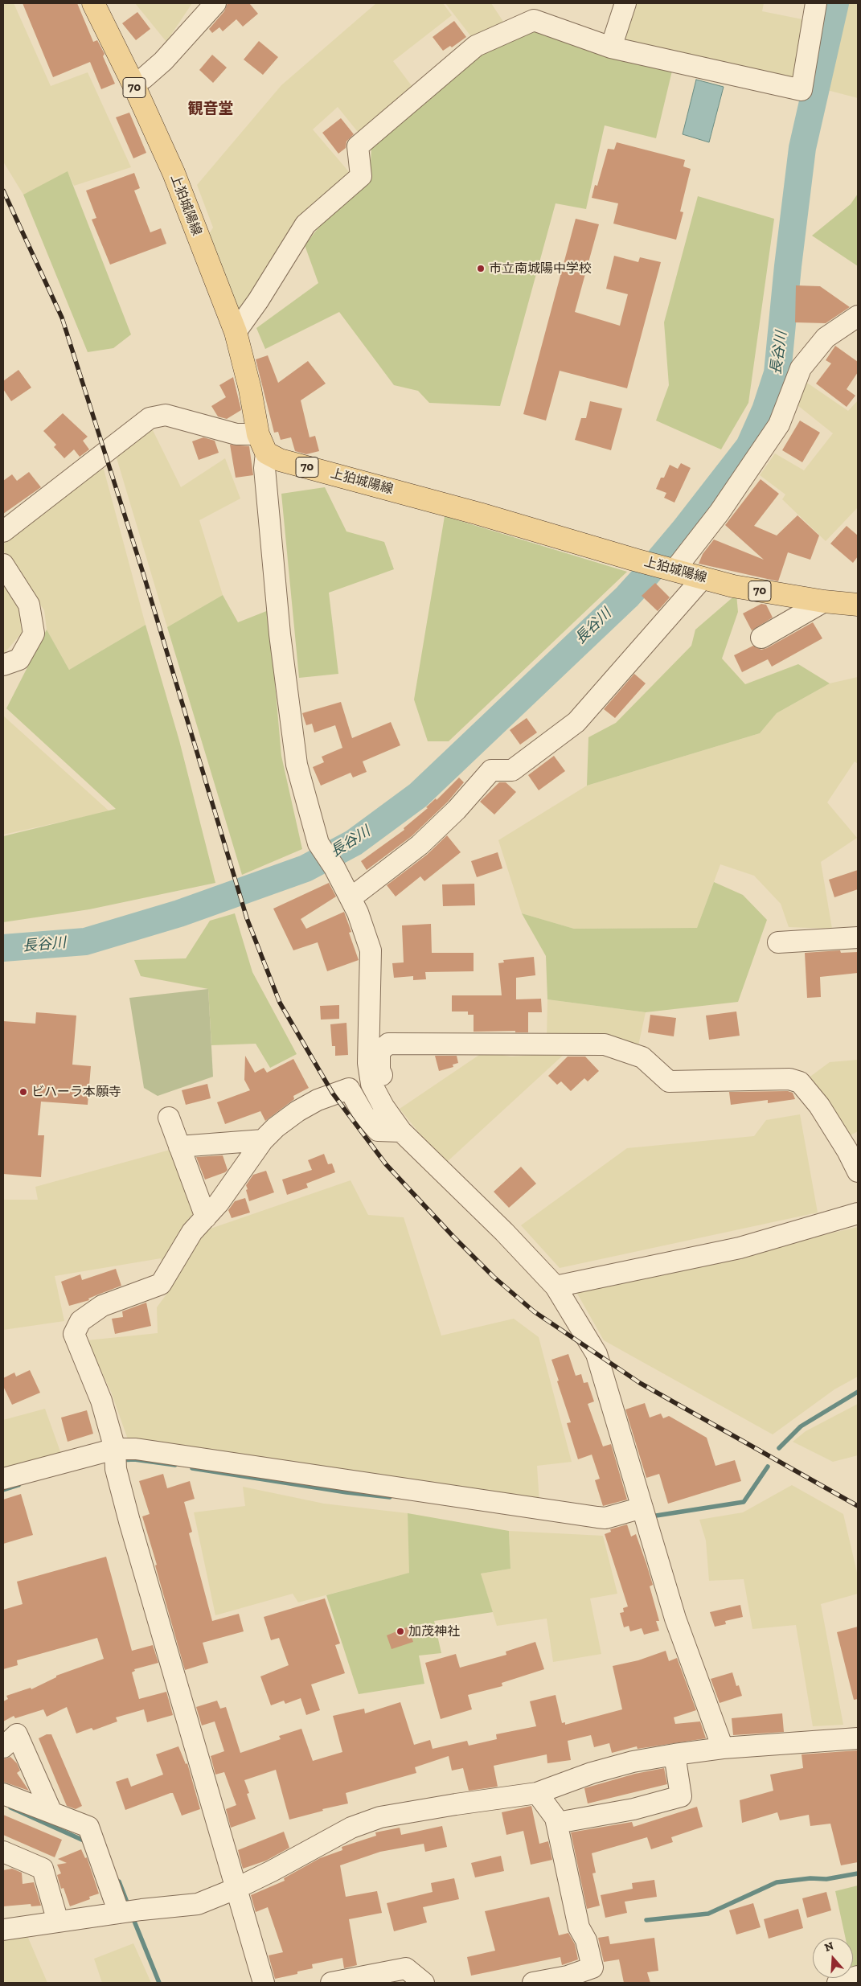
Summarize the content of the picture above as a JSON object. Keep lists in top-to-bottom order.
{
  "streets": {
    "main road": ["70", "上狛城陽線"]
  },
  "districts": ["観音堂"],
  "water": ["長谷川"],
  "places": ["市立南城陽中学校", "ビハーラ本願寺", "加茂神社"],
  "north": "top"
}
